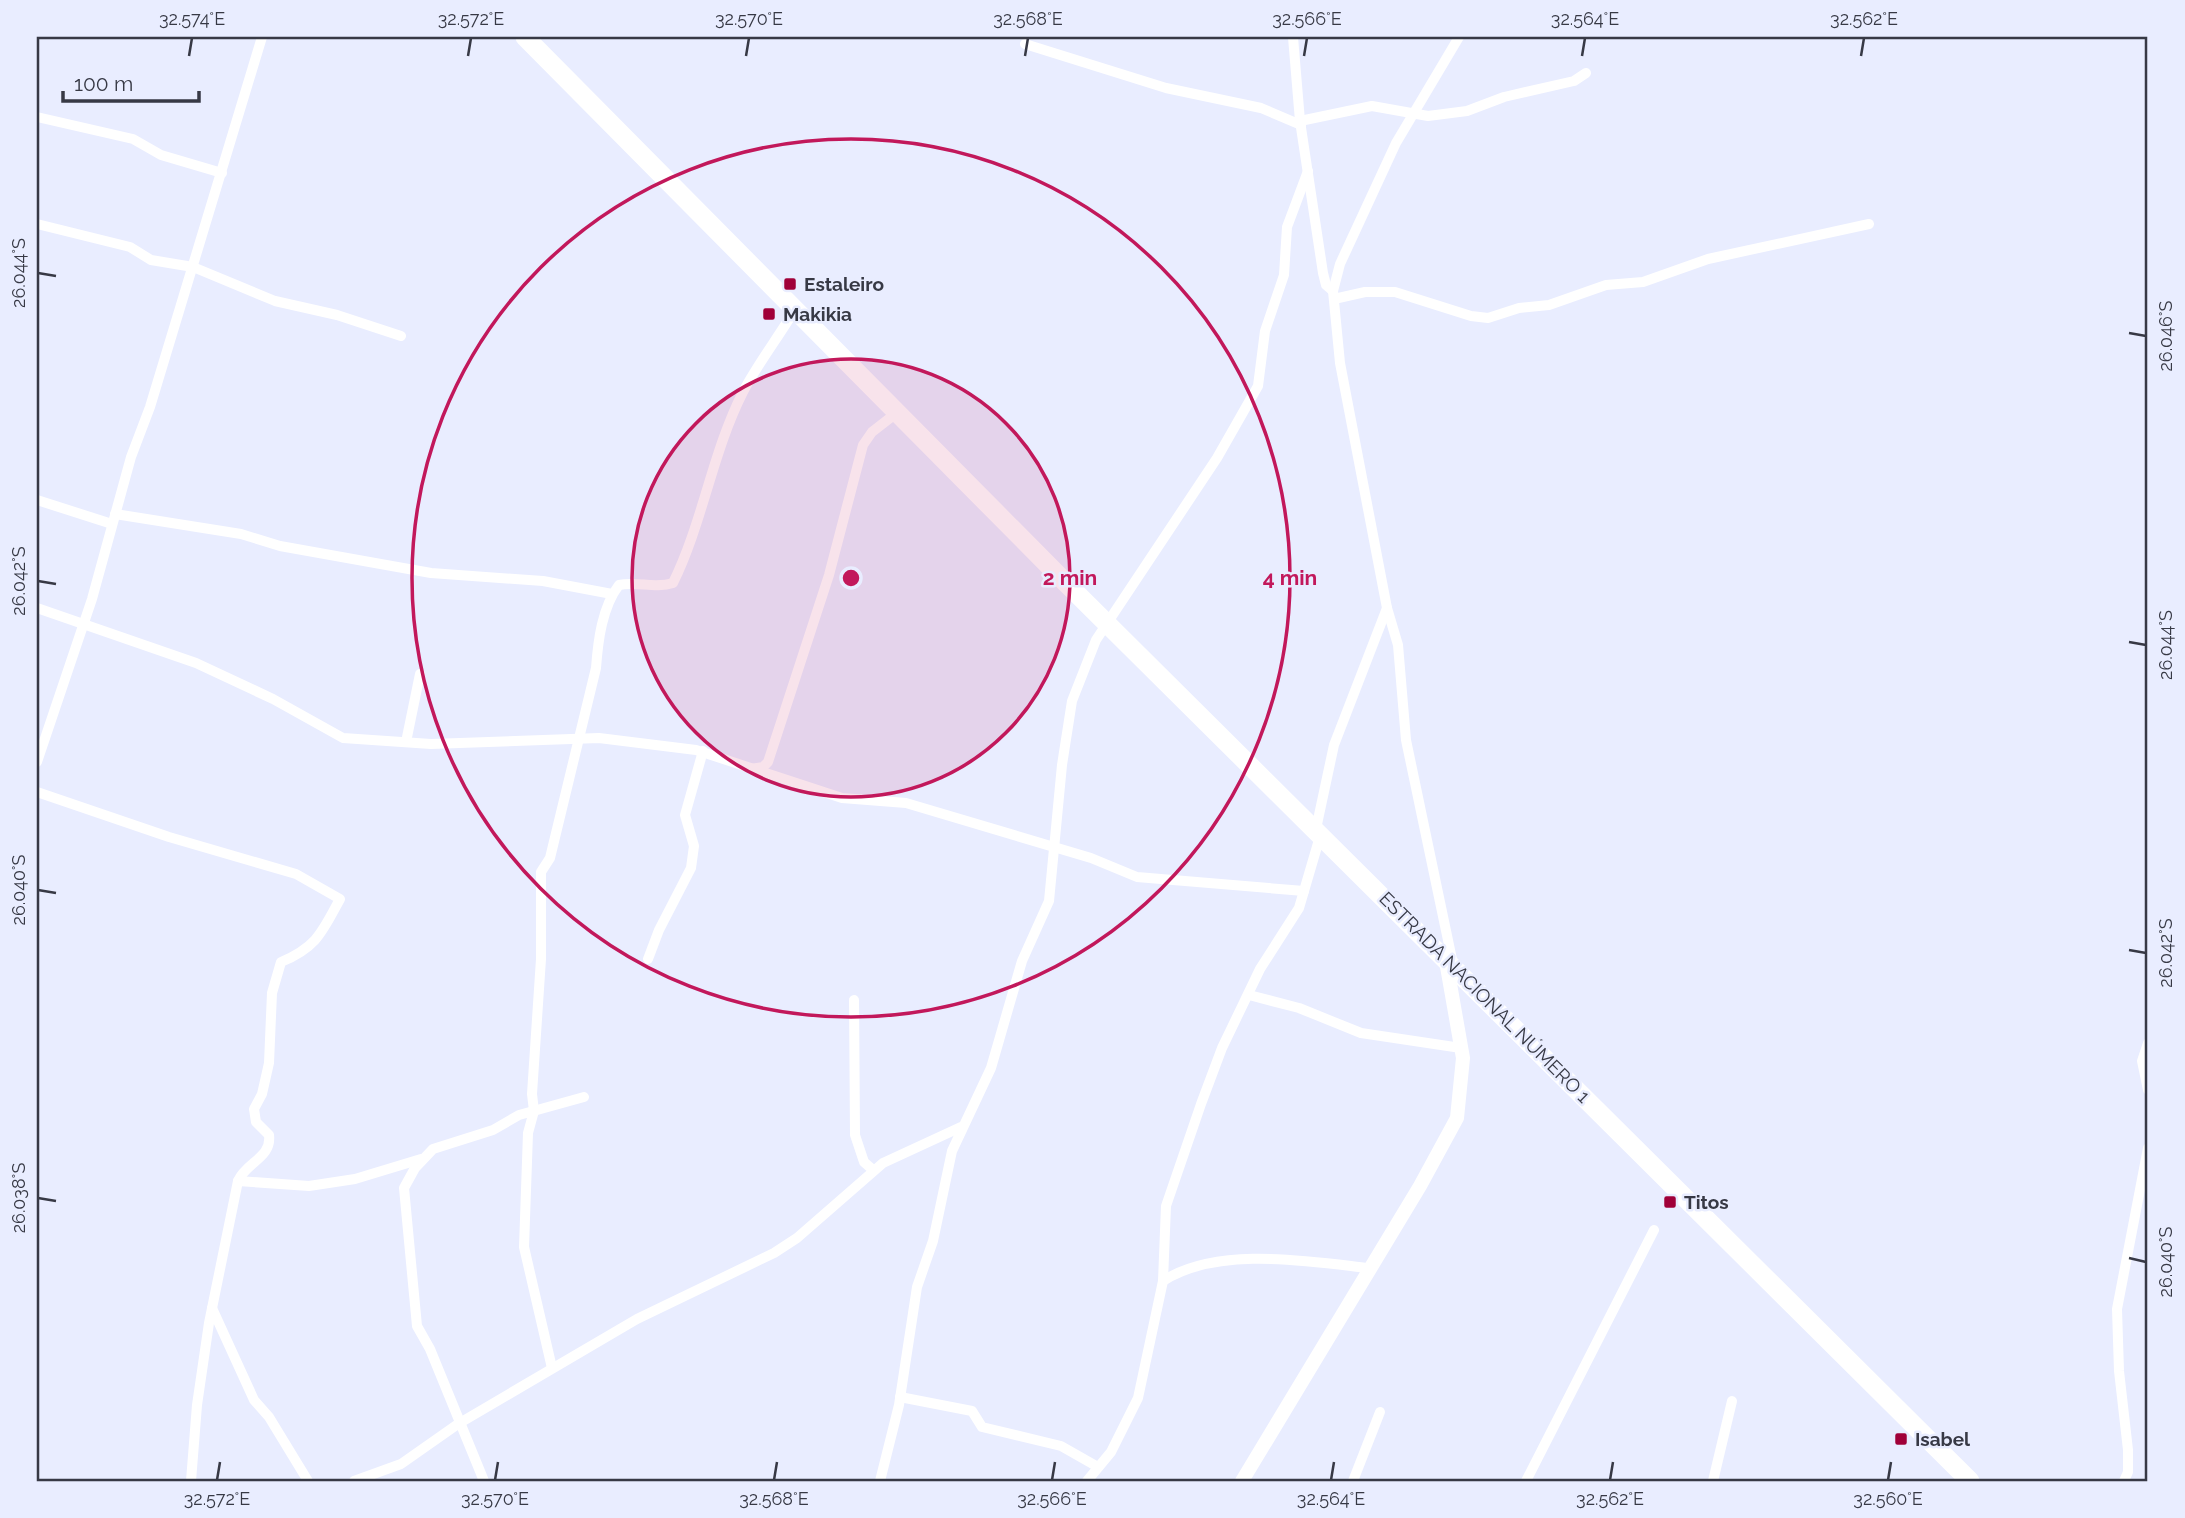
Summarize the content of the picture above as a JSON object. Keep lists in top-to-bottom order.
{
  "streets": {
    "highway": ["ESTRADA NACIONAL NÚMERO 1"]
  },
  "places": {
    "transit": [
      "Estaleiro",
      "Makikia",
      "Titos",
      "Isabel"
    ]
  },
  "scale_bar": "100 m",
  "coordinates": [
    "32.574°E",
    "32.572°E",
    "32.570°E",
    "32.568°E",
    "32.566°E",
    "32.564°E",
    "32.562°E",
    "26.044°S",
    "26.046°S",
    "26.042°S",
    "26.040°S",
    "26.038°S",
    "32.560°E"
  ],
  "rings": ["2 min", "4 min"]
}
